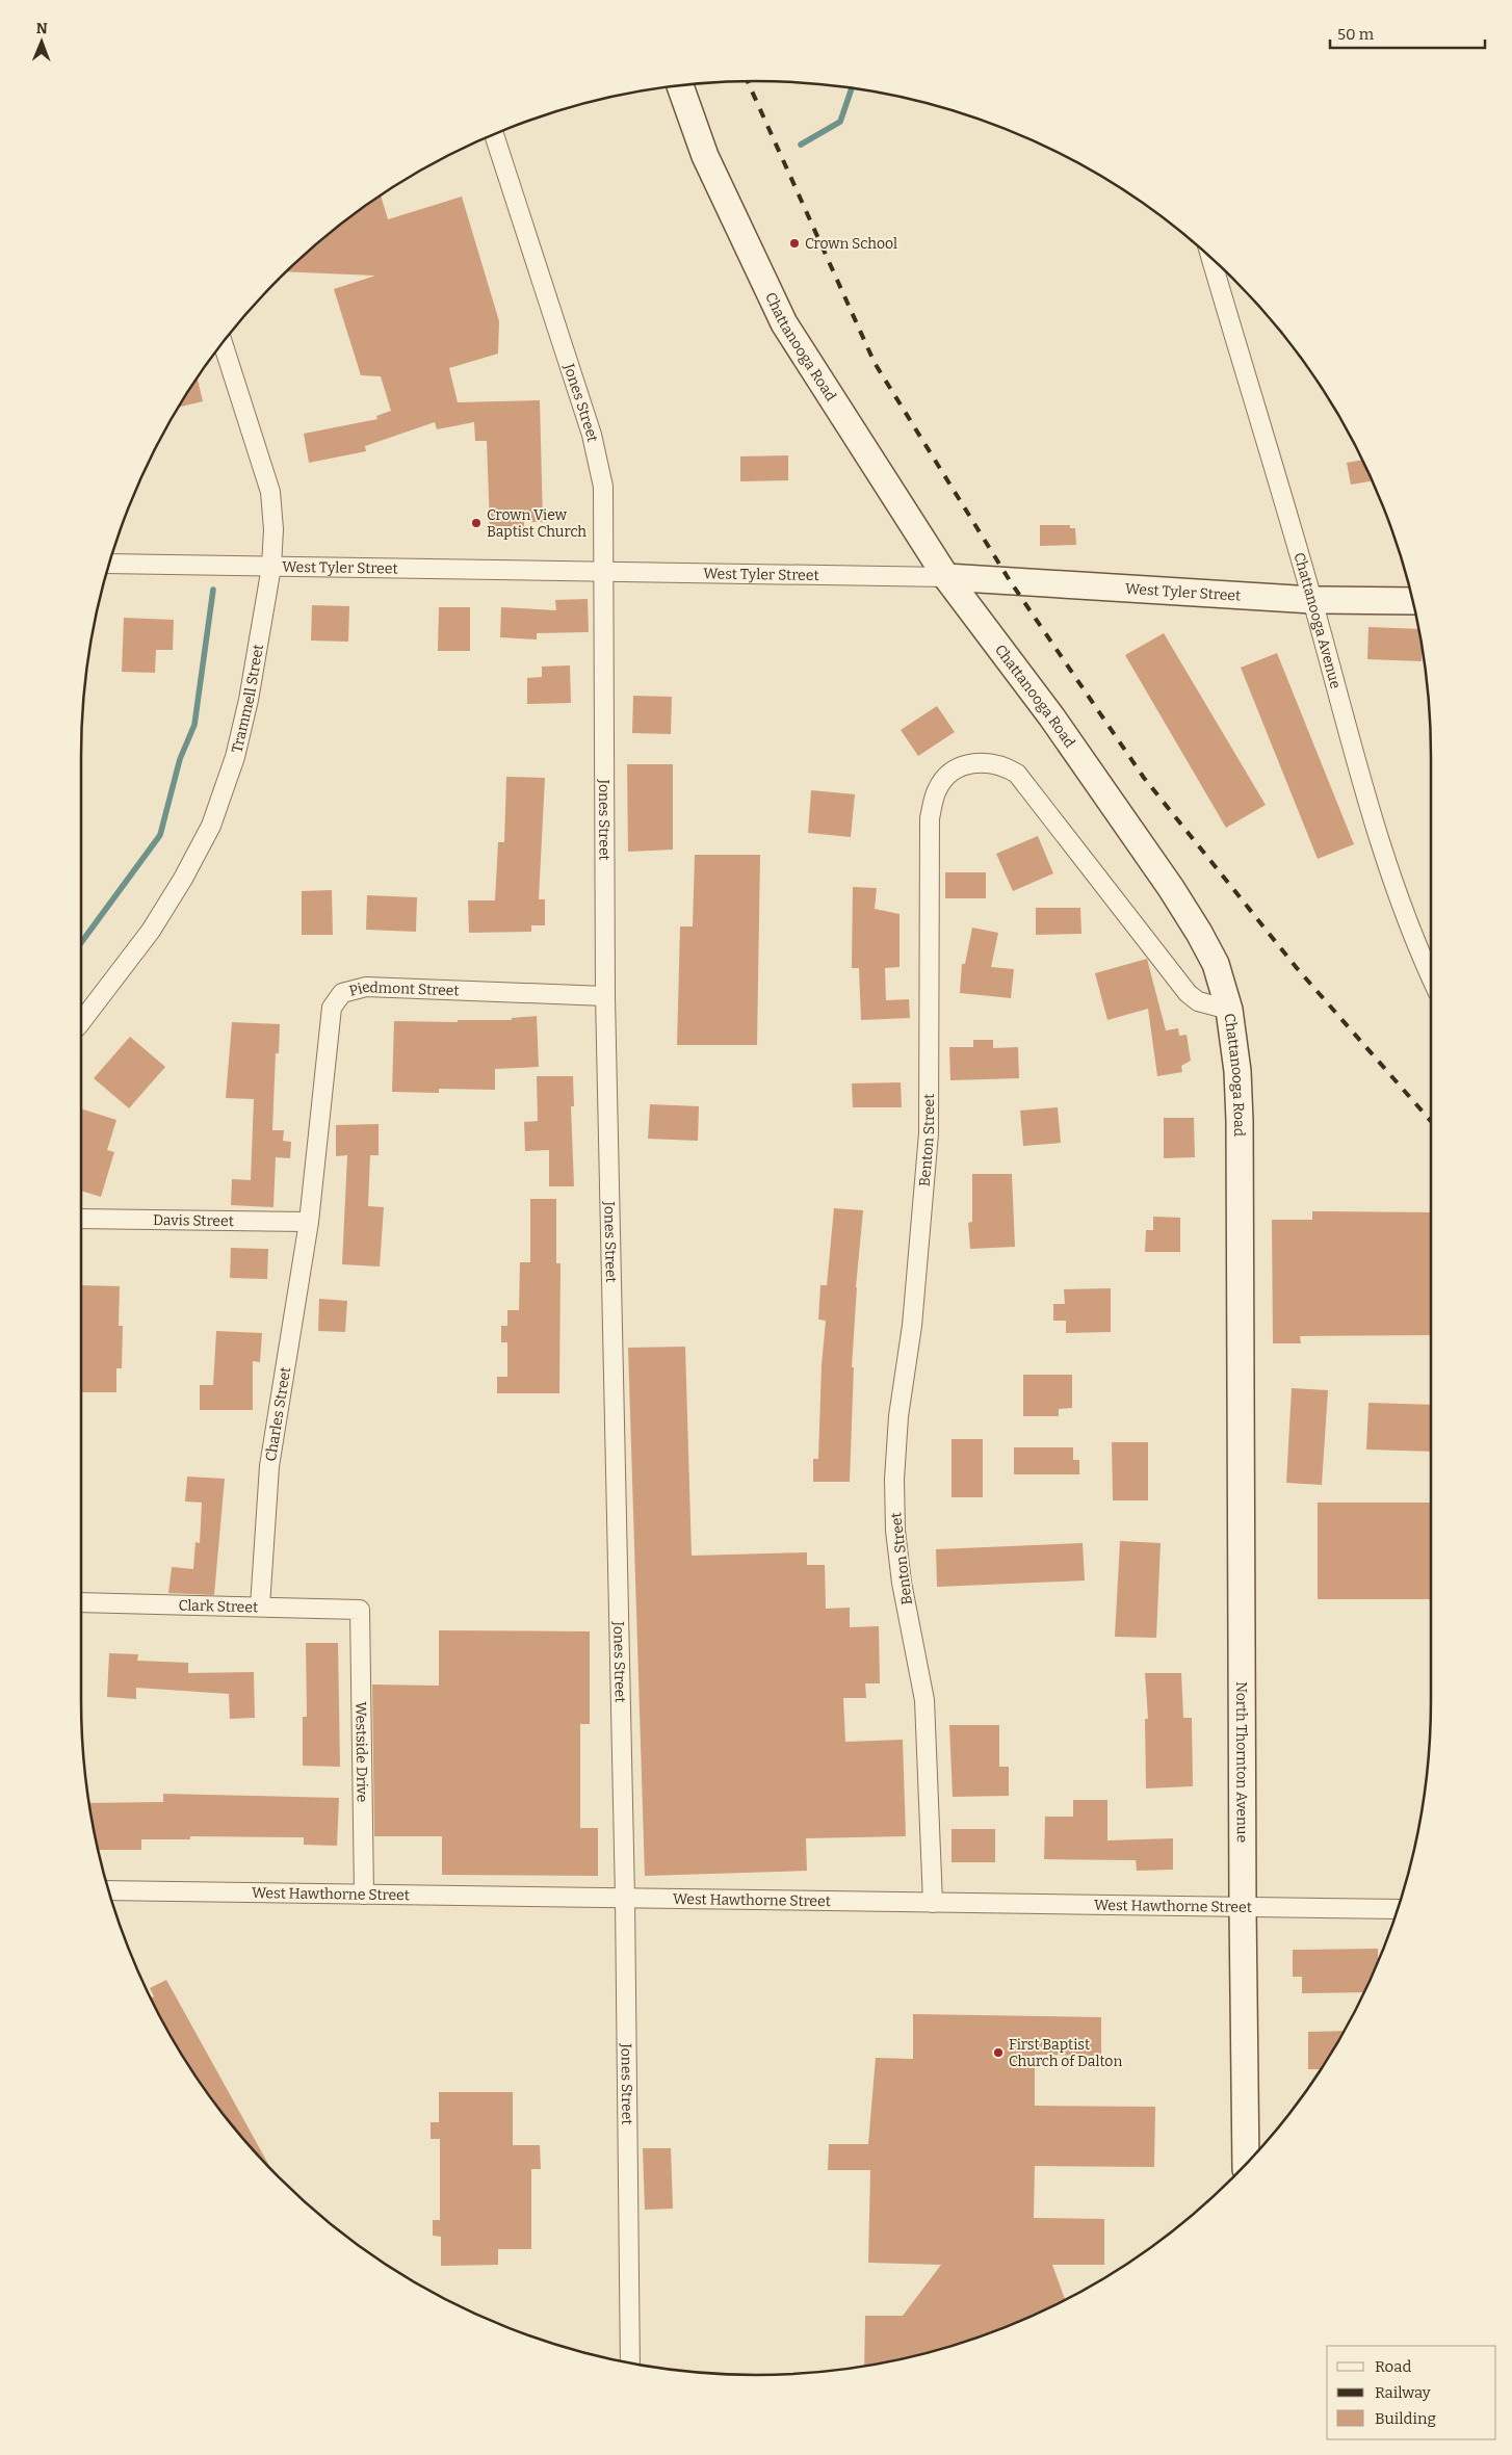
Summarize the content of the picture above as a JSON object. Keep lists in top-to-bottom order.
{
  "streets": {
    "main road": ["Chattanooga Road", "West Tyler Street", "North Thornton Avenue"],
    "street": [
      "Jones Street",
      "Chattanooga Avenue",
      "Trammell Street",
      "Piedmont Street",
      "Benton Street",
      "Davis Street",
      "Charles Street",
      "Clark Street",
      "Westside Drive",
      "West Hawthorne Street"
    ]
  },
  "crossings": [
    ["Chattanooga Road", "West Tyler Street"],
    ["Chattanooga Road", "Benton Street"],
    ["Chattanooga Road", "North Thornton Avenue"],
    ["Jones Street", "West Tyler Street"],
    ["Jones Street", "Piedmont Street"],
    ["Jones Street", "West Hawthorne Street"],
    ["West Tyler Street", "Chattanooga Avenue"],
    ["West Tyler Street", "Trammell Street"],
    ["Piedmont Street", "Davis Street"],
    ["Piedmont Street", "Charles Street"],
    ["Benton Street", "West Hawthorne Street"],
    ["Davis Street", "Charles Street"],
    ["Charles Street", "Clark Street"],
    ["Clark Street", "Westside Drive"],
    ["Westside Drive", "West Hawthorne Street"],
    ["North Thornton Avenue", "West Hawthorne Street"]
  ],
  "places": ["Crown School", "Crown View Baptist Church", "First Baptist Church of Dalton"],
  "legend": ["Road", "Railway", "Building"],
  "scale_bar": "50 m",
  "north": "top"
}
